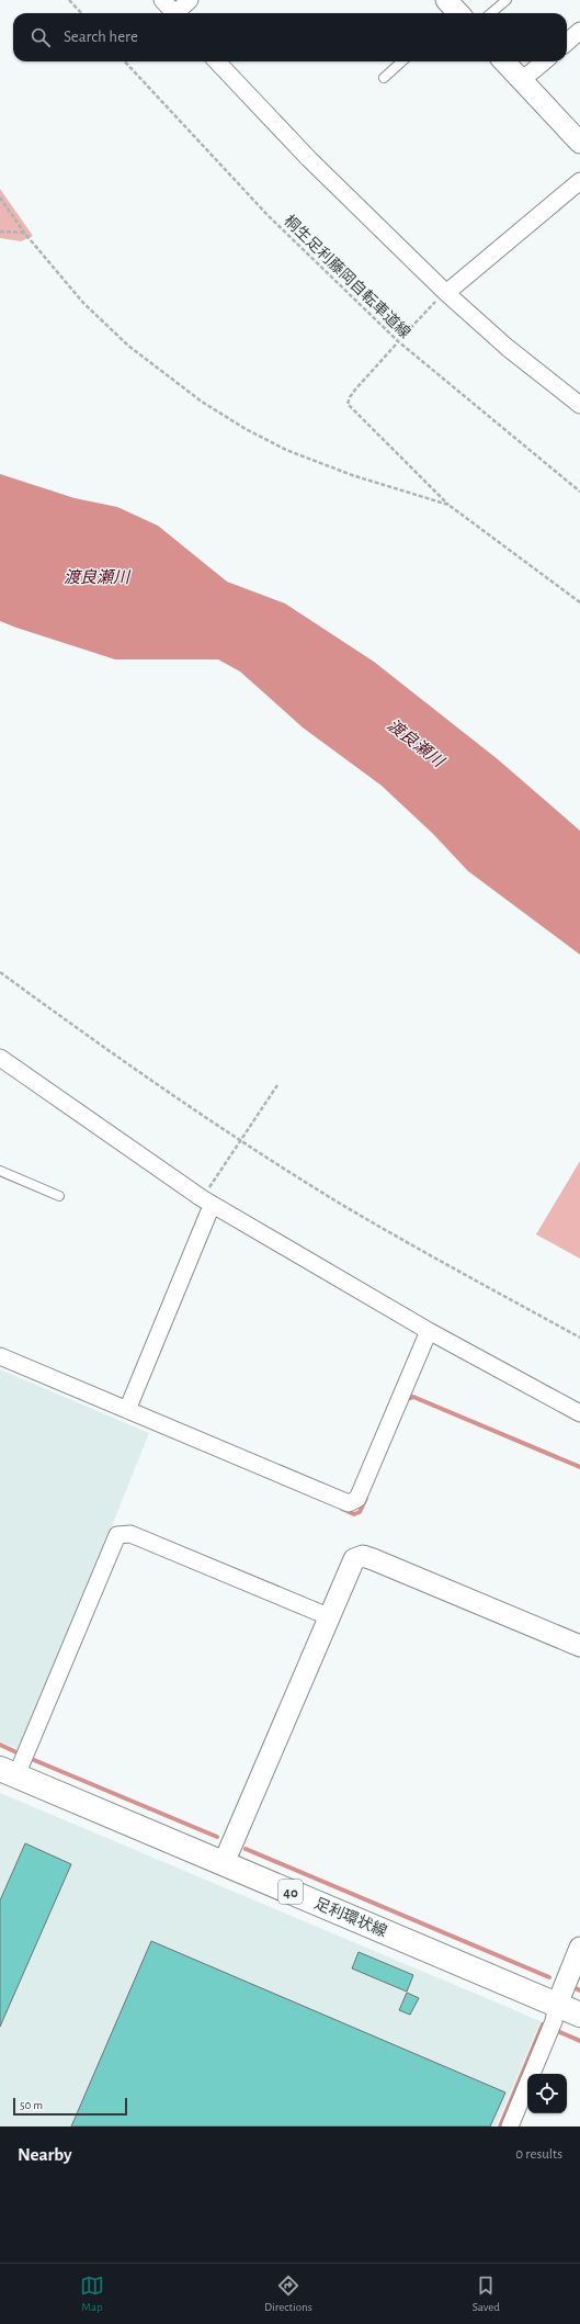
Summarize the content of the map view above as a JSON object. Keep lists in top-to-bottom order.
{
  "streets": {
    "main road": ["40", "足利環状線"],
    "path": ["桐生足利藤岡自転車道線"]
  },
  "water": ["渡良瀬川"],
  "scale_bar": "50 m",
  "page": {
    "search": "Search here",
    "scale": "50 m",
    "heading": ["Nearby", "0 results"],
    "nav": ["Map", "Directions", "Saved"]
  }
}
